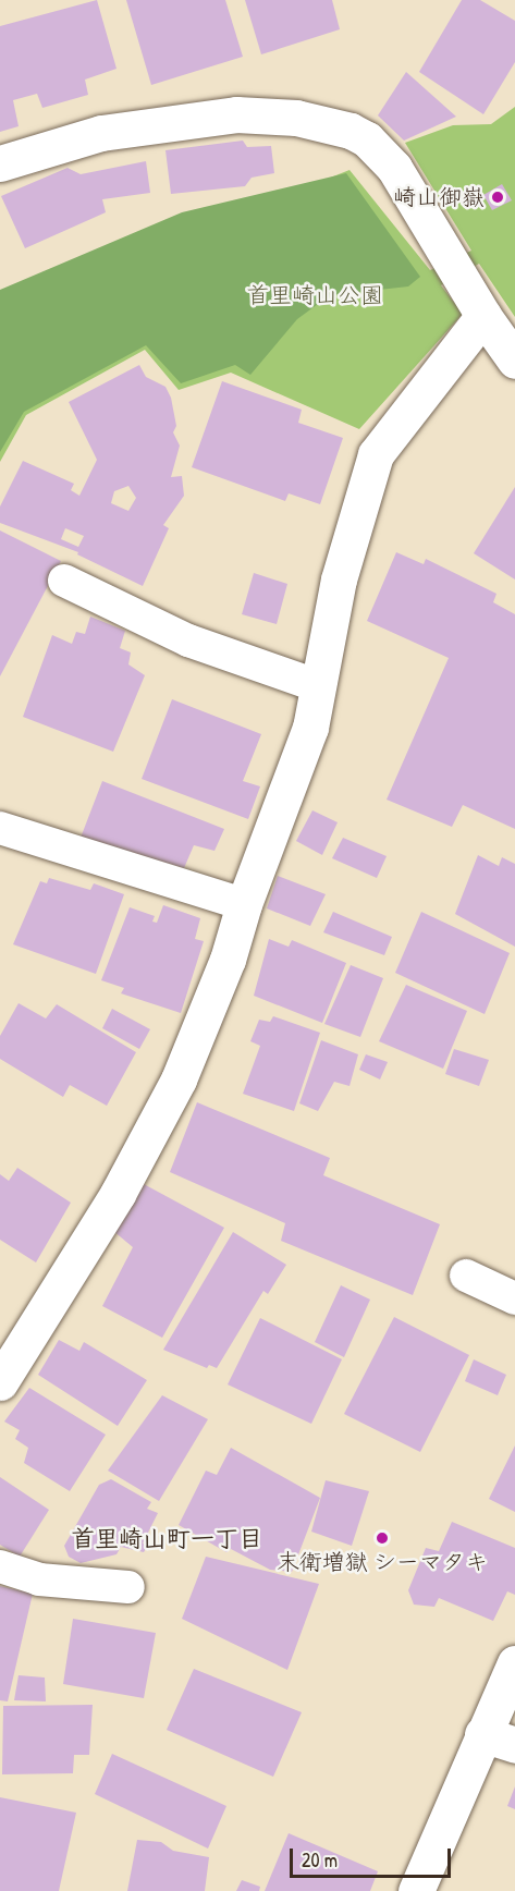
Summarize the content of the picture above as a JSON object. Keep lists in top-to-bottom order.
{
  "districts": ["首里崎山町一丁目"],
  "parks": ["首里崎山公園"],
  "places": ["崎山御嶽", "末衛増獄 シーマタキ"],
  "scale_bar": "20 m"
}
